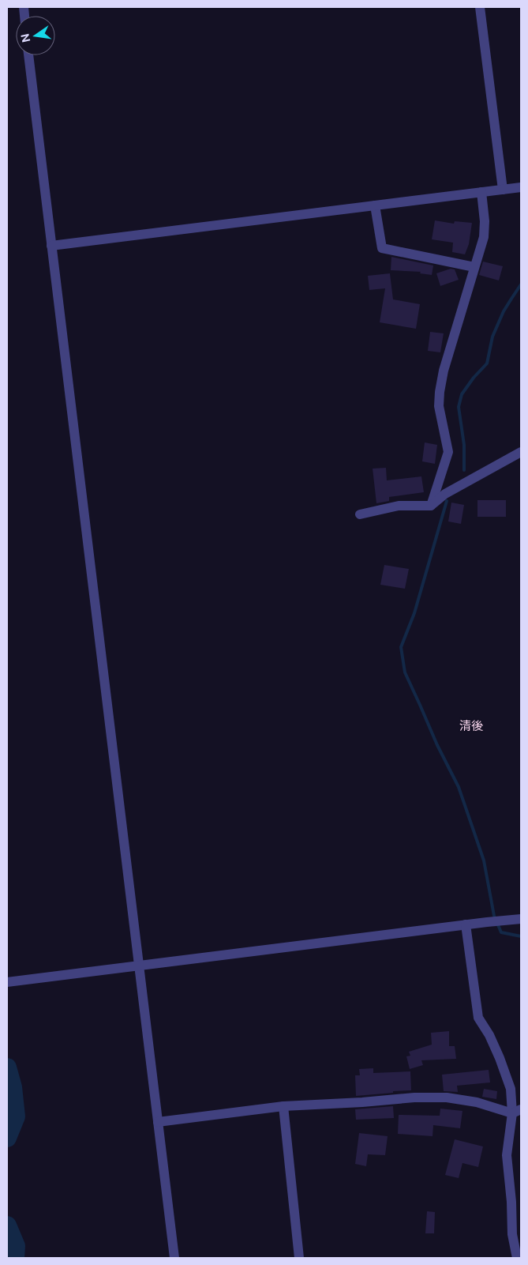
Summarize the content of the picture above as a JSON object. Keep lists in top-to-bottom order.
{
  "districts": ["清後"],
  "north": "left"
}
